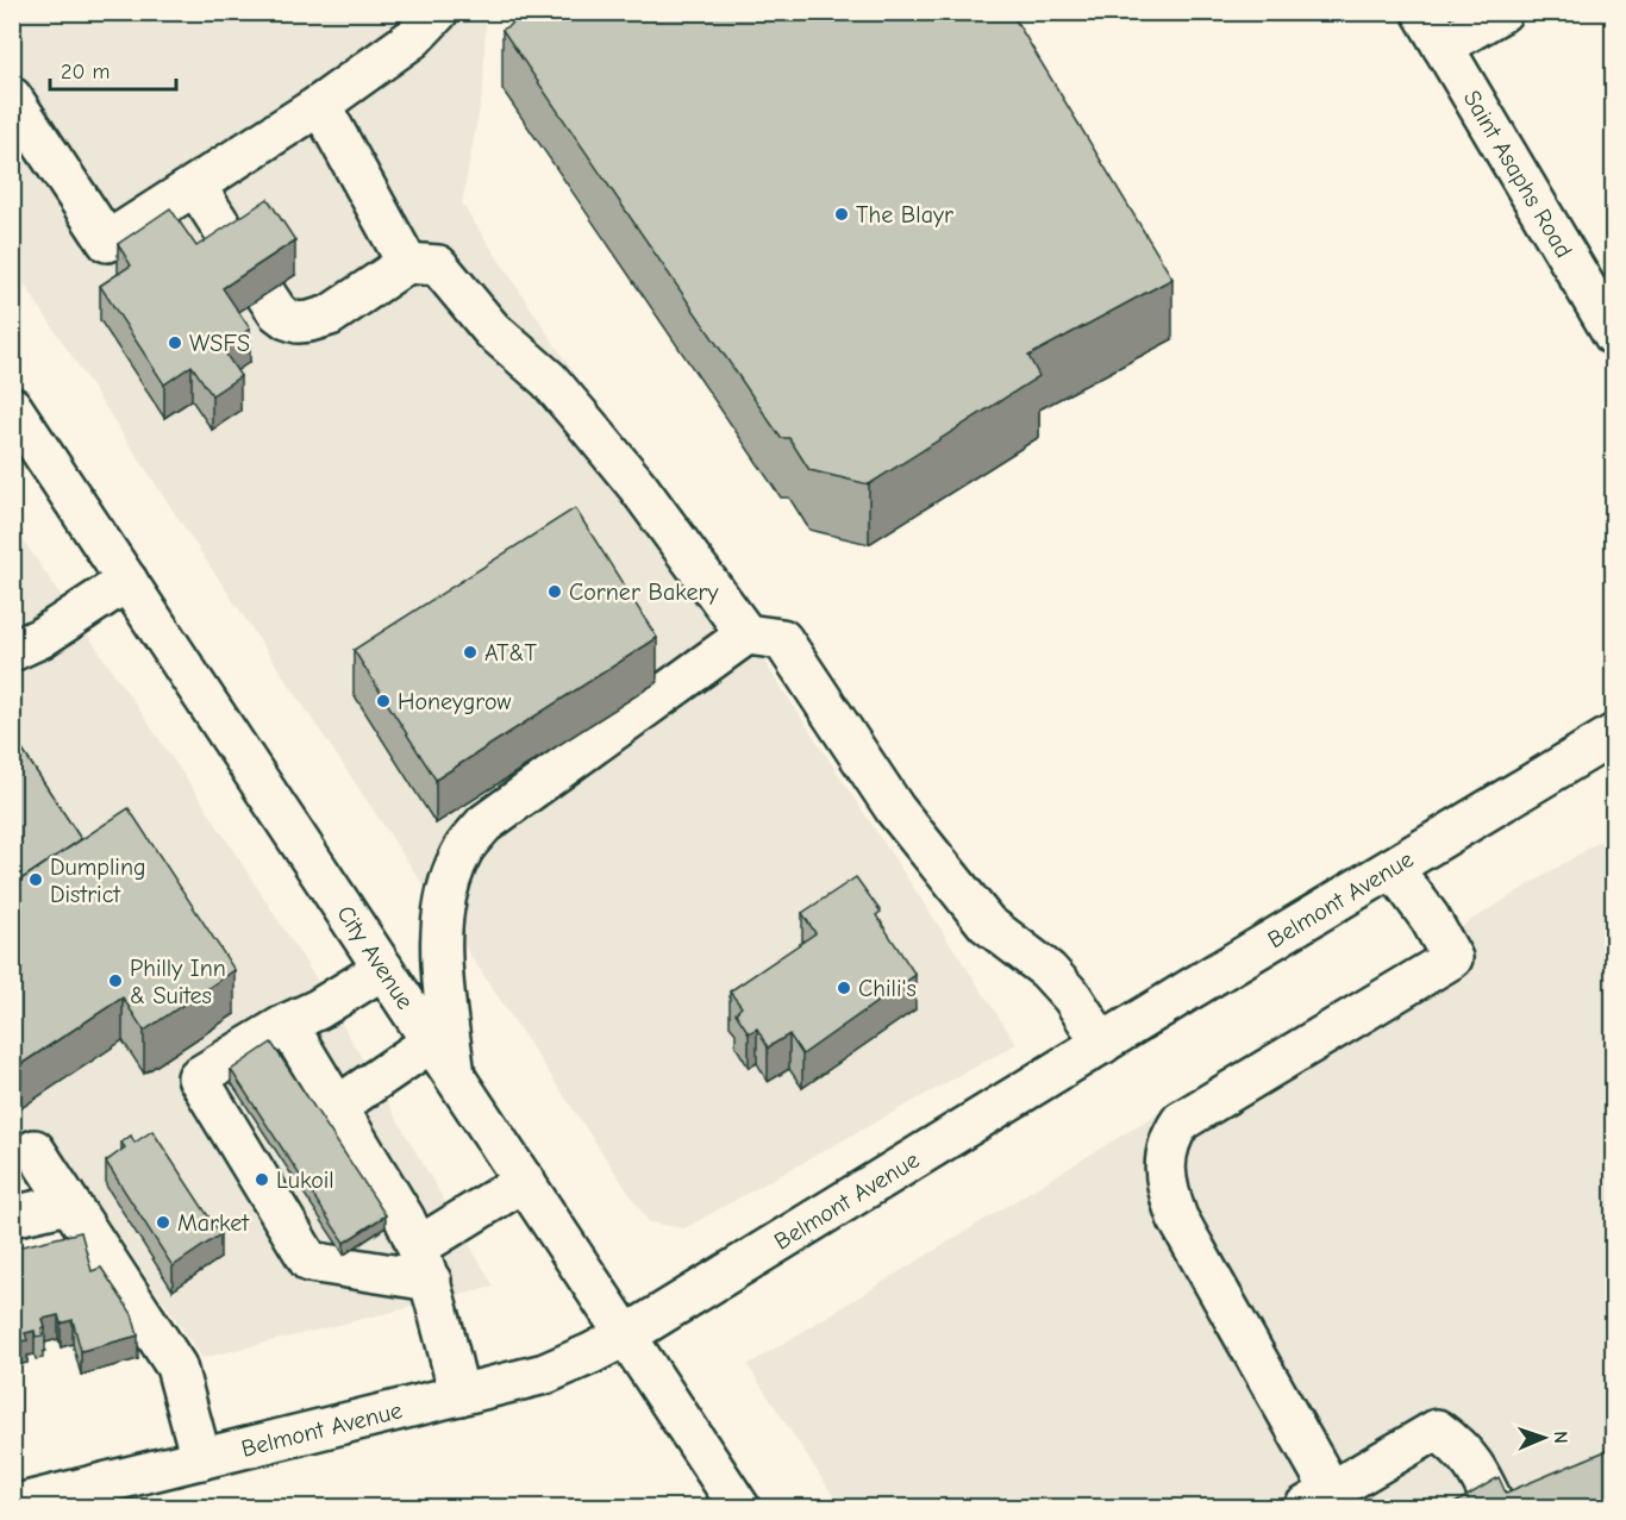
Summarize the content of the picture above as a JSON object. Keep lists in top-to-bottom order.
{
  "streets": {
    "main road": ["Saint Asaphs Road", "Belmont Avenue", "City Avenue"]
  },
  "crossings": [
    ["Belmont Avenue", "City Avenue"]
  ],
  "places": [
    "The Blayr",
    "WSFS",
    "Corner Bakery",
    "AT&T",
    "Honeygrow",
    "Dumpling District",
    "Philly Inn & Suites",
    "Chili's",
    "Lukoil",
    "Market"
  ],
  "scale_bar": "20 m",
  "north": "right"
}
